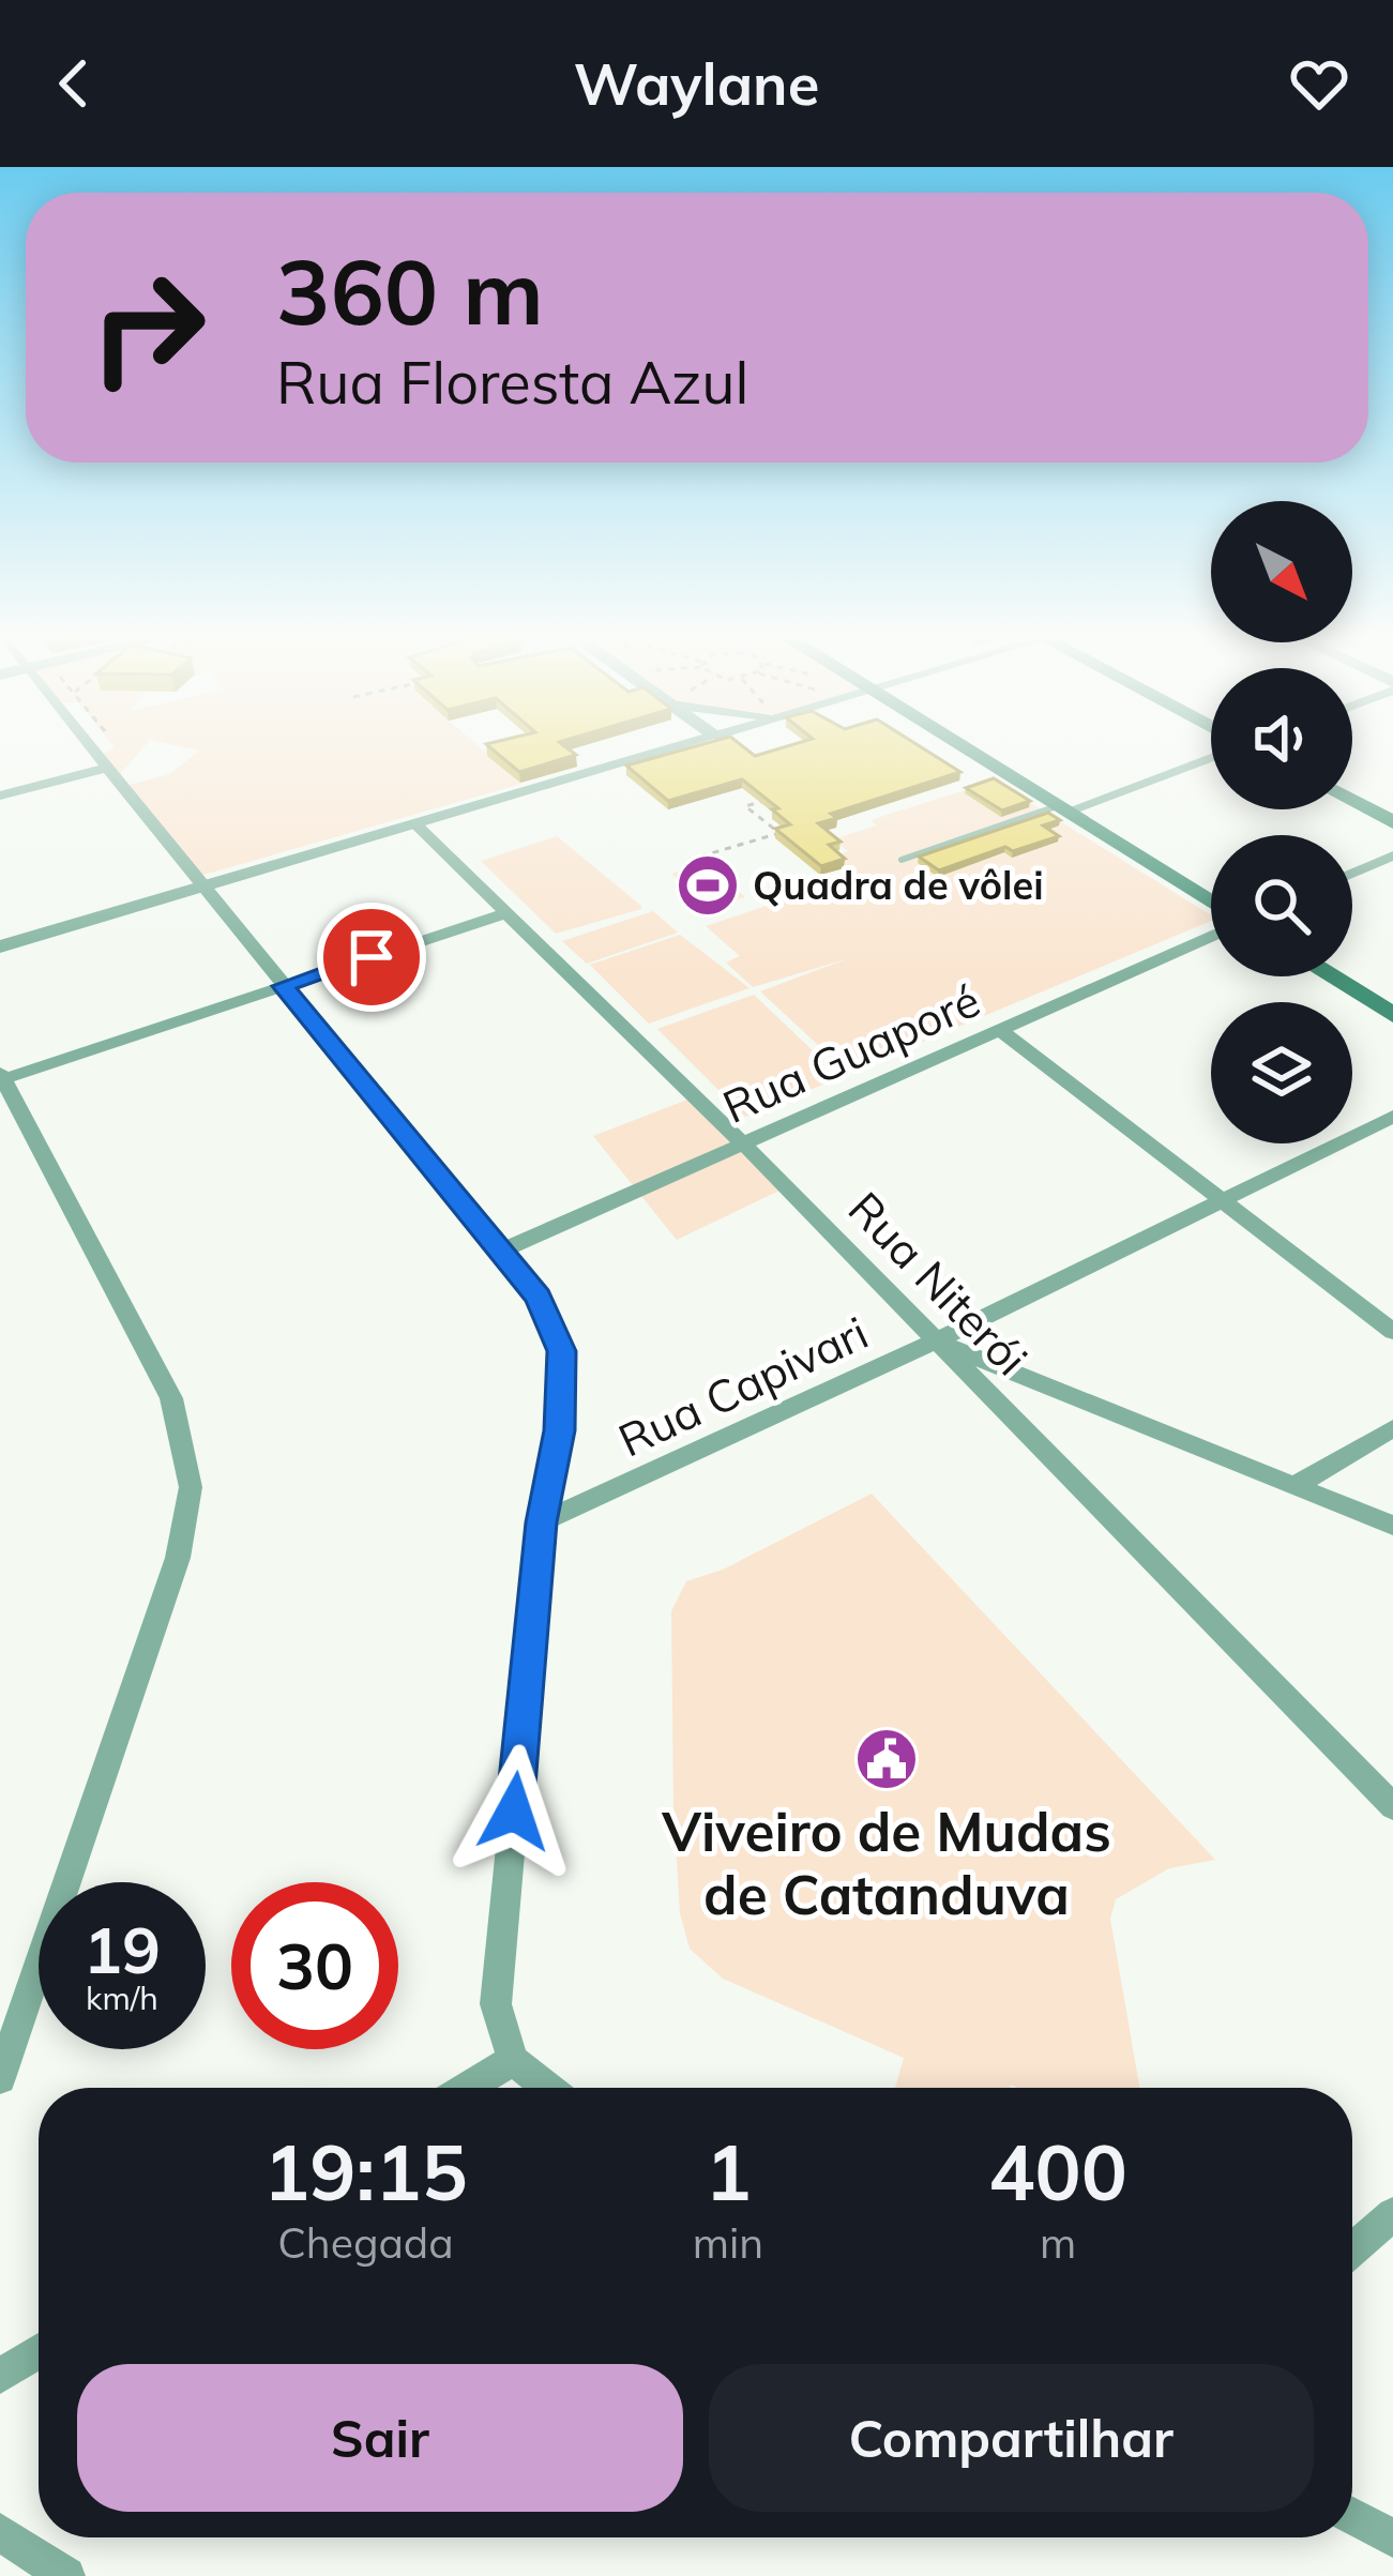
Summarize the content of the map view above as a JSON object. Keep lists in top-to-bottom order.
{
  "streets": {
    "street": ["Rua Guaporé", "Rua Niterói", "Rua Capivari"]
  },
  "crossings": [
    ["Rua Guaporé", "Rua Niterói"],
    ["Rua Niterói", "Rua Capivari"]
  ],
  "places": {
    "sports": ["Quadra de vôlei"],
    "public building": ["Viveiro de Mudas de Catanduva"]
  },
  "north": "bottom right",
  "page": {
    "header": "Waylane",
    "turn": ["360 m", "Rua Floresta Azul"],
    "speed": "19 km/h",
    "limit": "30",
    "eta": [
      "19:15",
      "Chegada",
      "1",
      "min",
      "400",
      "m"
    ],
    "buttons": ["Sair", "Compartilhar"]
  }
}
